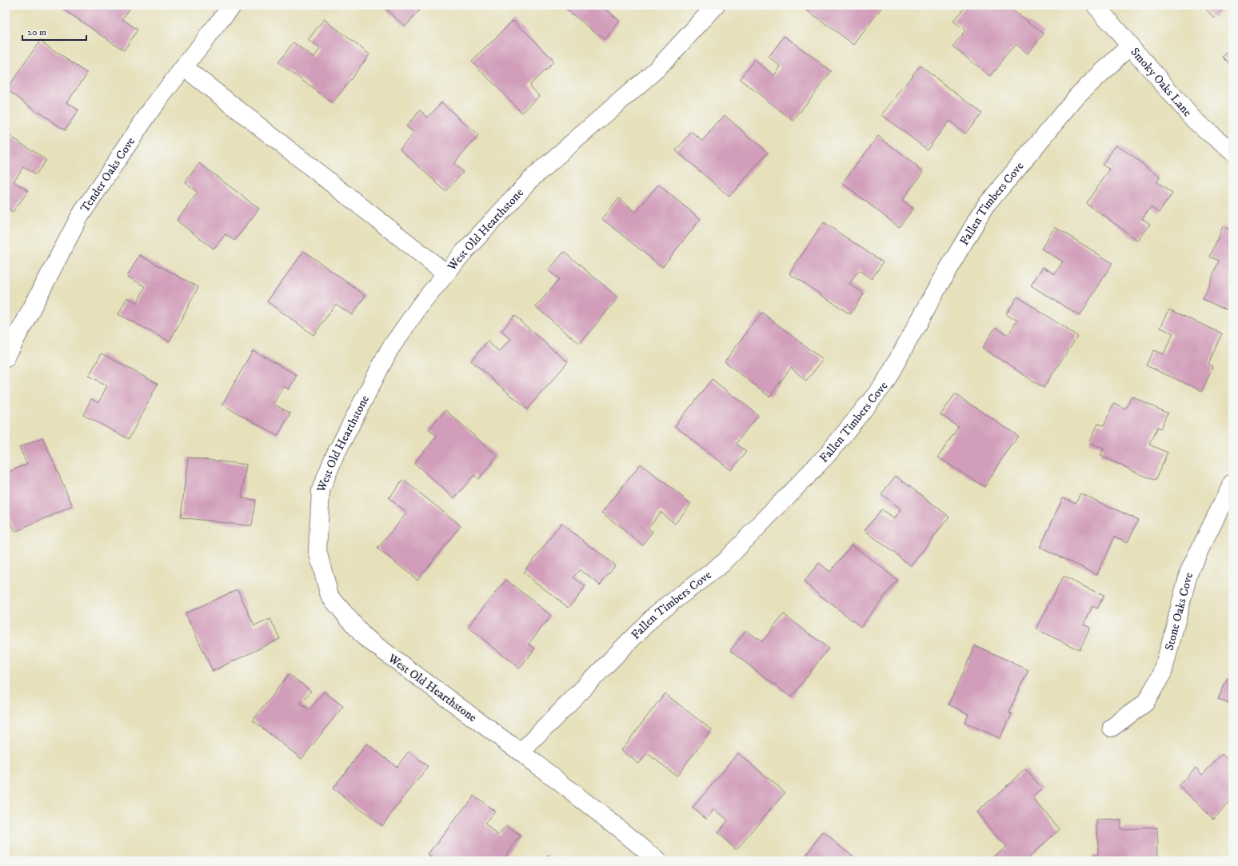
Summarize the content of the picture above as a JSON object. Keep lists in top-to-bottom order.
{
  "streets": {
    "street": [
      "Smoky Oaks Lane",
      "Tender Oaks Cove",
      "Fallen Timbers Cove",
      "West Old Hearthstone",
      "Stone Oaks Cove"
    ]
  },
  "crossings": [
    ["Smoky Oaks Lane", "Fallen Timbers Cove"],
    ["Fallen Timbers Cove", "West Old Hearthstone"]
  ],
  "scale_bar": "20 m"
}
